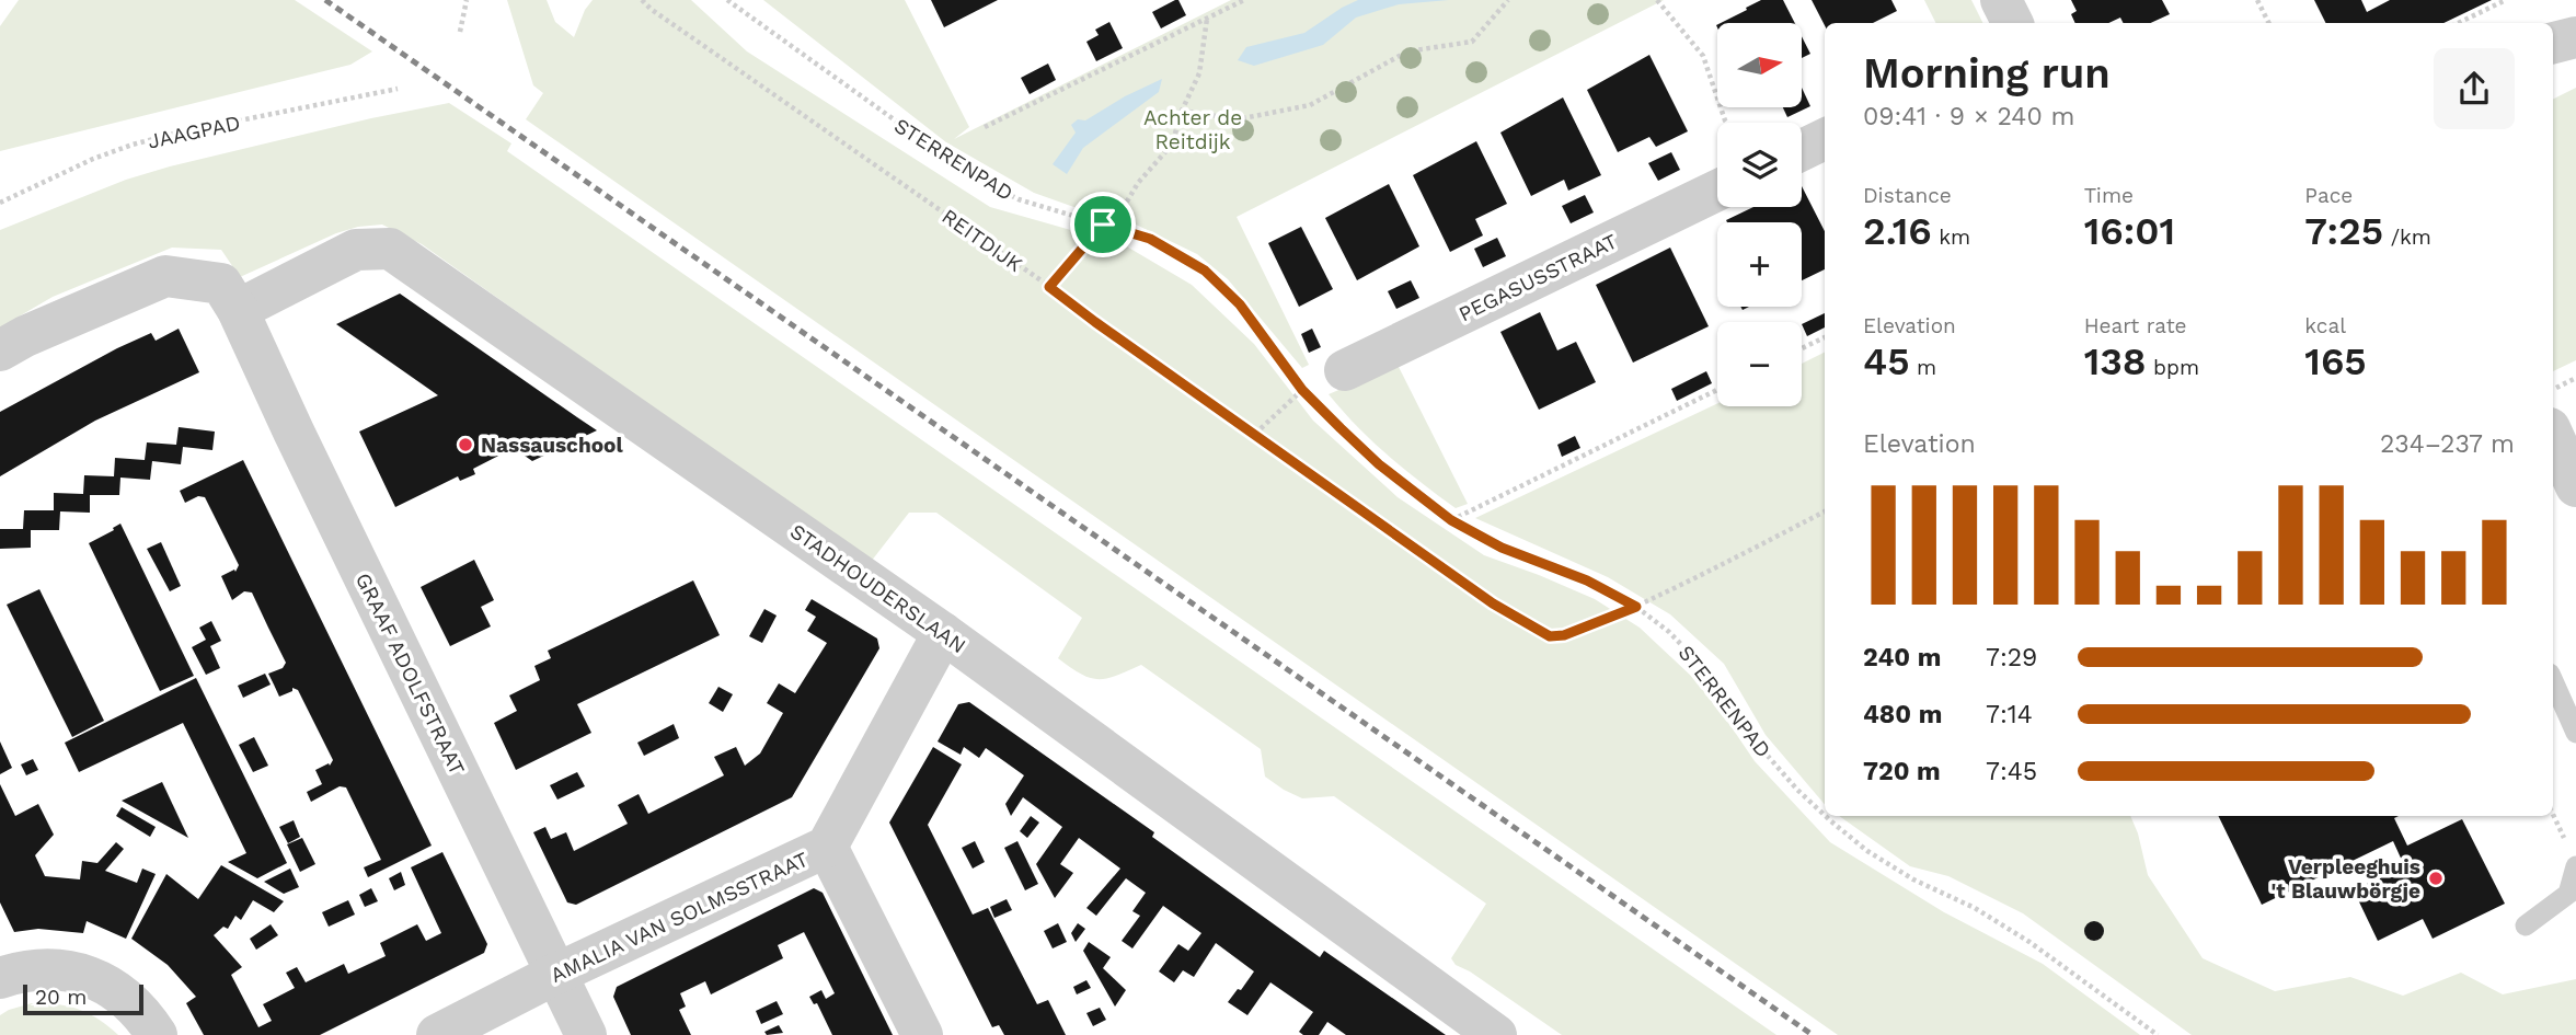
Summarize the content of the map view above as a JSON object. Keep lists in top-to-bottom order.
{
  "streets": {
    "street": [
      "PEGASUSSTRAAT",
      "STADHOUDERSLAAN",
      "GRAAF ADOLFSTRAAT",
      "AMALIA VAN SOLMSSTRAAT"
    ],
    "path": ["JAAGPAD", "STERRENPAD", "REITDIJK"]
  },
  "crossings": [
    ["STERRENPAD", "REITDIJK"],
    ["STADHOUDERSLAAN", "GRAAF ADOLFSTRAAT"],
    ["STADHOUDERSLAAN", "AMALIA VAN SOLMSSTRAAT"],
    ["GRAAF ADOLFSTRAAT", "AMALIA VAN SOLMSSTRAAT"]
  ],
  "parks": ["Achter de Reitdijk"],
  "places": ["Nassauschool", "Verpleeghuis 't Blauwbörgje"],
  "scale_bar": "20 m",
  "north": "right",
  "page": {
    "map_buttons": ["+", "−"],
    "heading": ["Morning run", "09:41 · 9 × 240 m"],
    "stats": [
      ["Distance", "2.16 km"],
      ["Time", "16:01"],
      ["Pace", "7:25 /km"],
      ["Elevation", "45 m"],
      ["Heart rate", "138 bpm"],
      ["kcal", "165"]
    ],
    "chart": ["Elevation", "234–237 m"],
    "list": [
      {
        "name": "240 m",
        "note": "7:29"
      },
      {
        "name": "480 m",
        "note": "7:14"
      },
      {
        "name": "720 m",
        "note": "7:45"
      }
    ],
    "scale": "20 m"
  }
}
